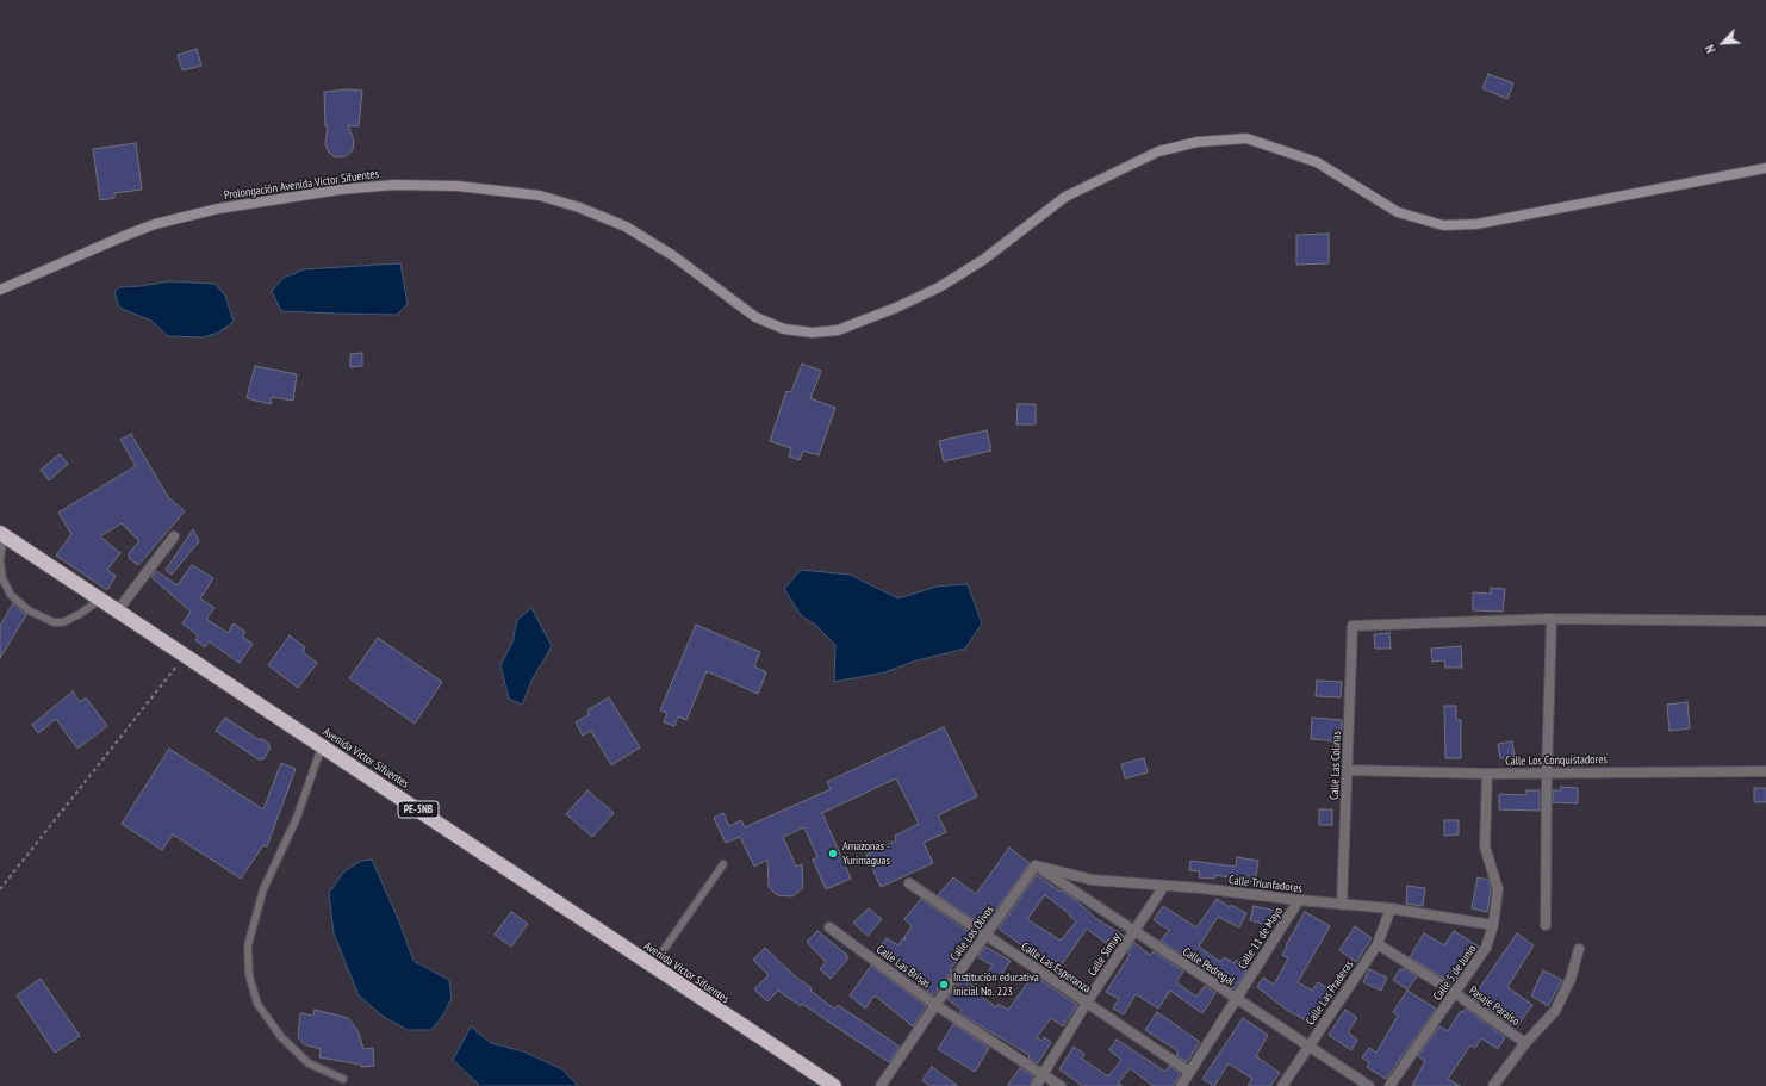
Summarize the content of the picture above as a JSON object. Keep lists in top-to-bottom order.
{
  "streets": {
    "highway": ["Avenida Victor Sifuentes", "PE-5NB"],
    "street": [
      "Prolongación Avenida Victor Sifuentes",
      "Calle Los Conquistadores",
      "Calle Las Colinas",
      "Calle Triunfadores",
      "Calle Los Olivos",
      "Calle 11 de Mayo",
      "Calle Simuy",
      "Calle Las Brisas",
      "Calle Pedregal",
      "Calle Las Esperanza",
      "Calle 5 de Junio",
      "Calle Las Praderas",
      "Pasaje Paraíso"
    ]
  },
  "crossings": [
    ["Calle Los Conquistadores", "Calle Las Colinas"],
    ["Calle Los Conquistadores", "Calle 5 de Junio"],
    ["Calle Las Colinas", "Calle Triunfadores"],
    ["Calle Triunfadores", "Calle Los Olivos"],
    ["Calle Triunfadores", "Calle 11 de Mayo"],
    ["Calle Triunfadores", "Calle Simuy"],
    ["Calle Triunfadores", "Calle Pedregal"],
    ["Calle Triunfadores", "Calle 5 de Junio"],
    ["Calle Triunfadores", "Calle Las Praderas"],
    ["Calle Los Olivos", "Calle Las Brisas"],
    ["Calle Los Olivos", "Calle Pedregal"],
    ["Calle Los Olivos", "Calle Las Esperanza"],
    ["Calle 11 de Mayo", "Calle Pedregal"],
    ["Calle 11 de Mayo", "Calle Las Esperanza"],
    ["Calle Simuy", "Calle Las Brisas"],
    ["Calle Simuy", "Calle Pedregal"],
    ["Calle Simuy", "Calle Las Esperanza"],
    ["Calle Pedregal", "Calle Las Praderas"],
    ["Calle 5 de Junio", "Pasaje Paraíso"],
    ["Calle Las Praderas", "Pasaje Paraíso"]
  ],
  "places": ["Amazonas - Yurimaguas", "Institución educativa inicial No. 223"],
  "north": "bottom left"
}
